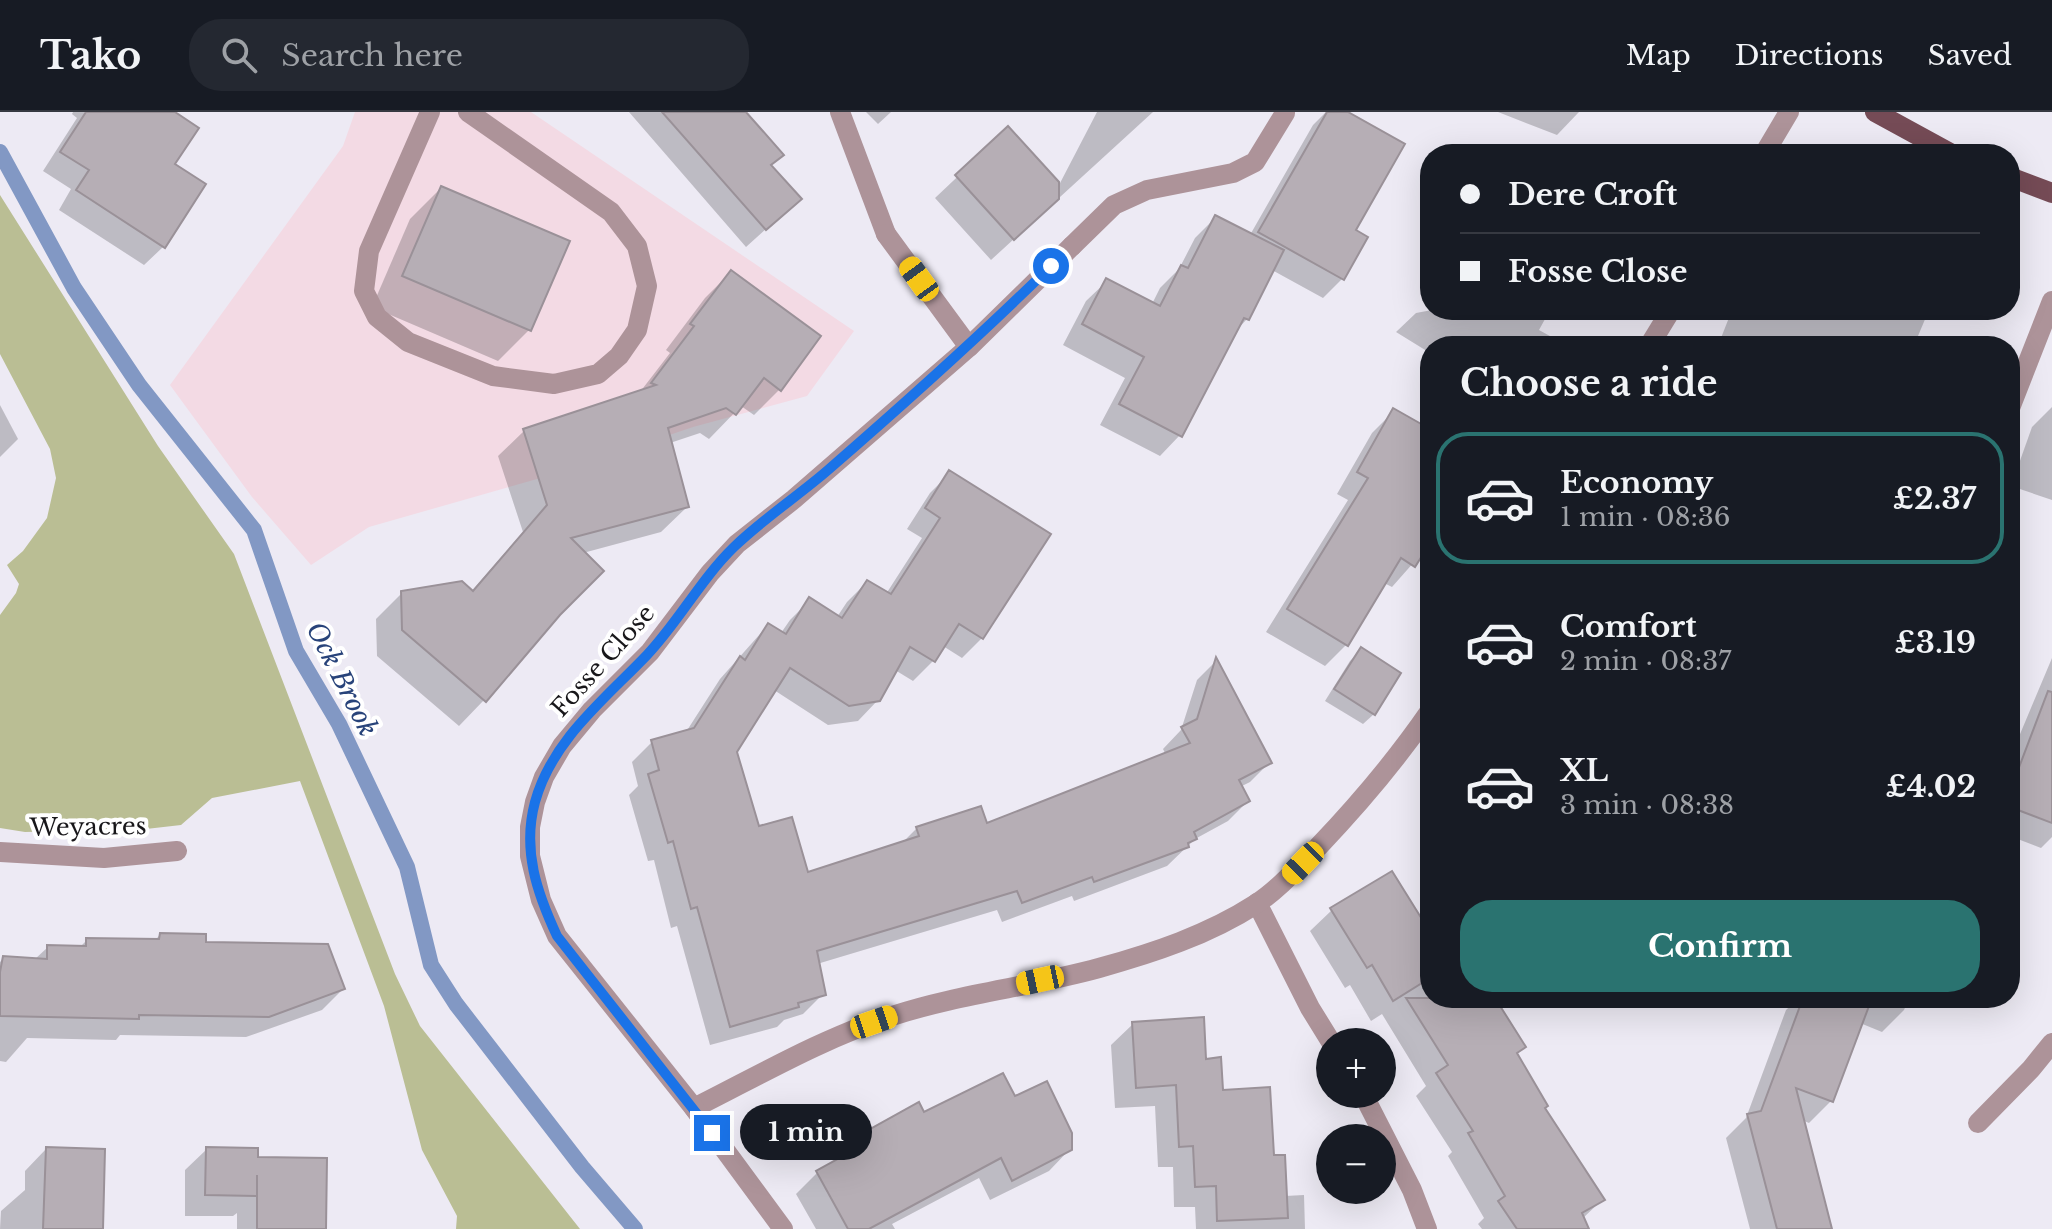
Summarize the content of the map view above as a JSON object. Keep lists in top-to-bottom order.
{
  "streets": {
    "street": ["Fosse Close", "Weyacres"]
  },
  "water": ["Ock Brook"],
  "page": {
    "header": "Tako",
    "search": "Search here",
    "nav": ["Map", "Directions", "Saved"],
    "banner": ["Dere Croft", "Fosse Close"],
    "heading": "Choose a ride",
    "list": [
      {
        "name": "Economy",
        "note": "1 min · 08:36",
        "value": "£2.37"
      },
      {
        "name": "Comfort",
        "note": "2 min · 08:37",
        "value": "£3.19"
      },
      {
        "name": "XL",
        "note": "3 min · 08:38",
        "value": "£4.02"
      }
    ],
    "buttons": "Confirm",
    "map_buttons": ["+", "−"],
    "bubble": "1 min"
  }
}
